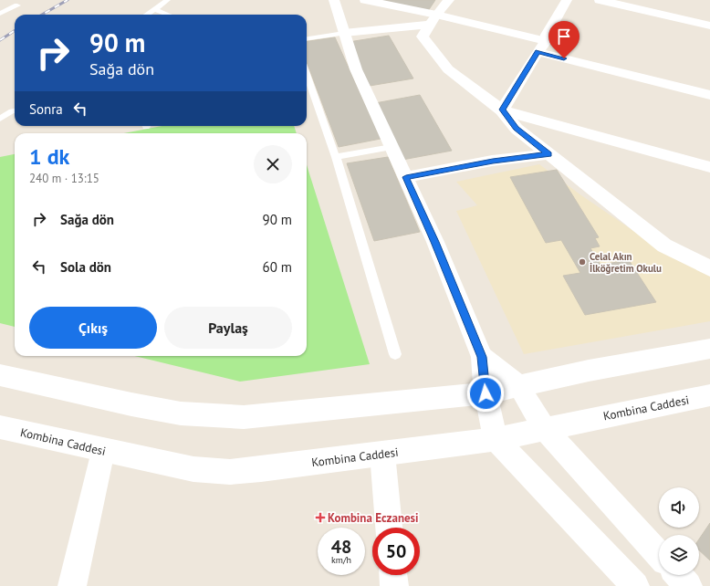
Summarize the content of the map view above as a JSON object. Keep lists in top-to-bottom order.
{
  "streets": {
    "street": ["Kombina Caddesi"]
  },
  "places": {
    "other": ["Celal Akın İlköğretim Okulu"],
    "health": ["Kombina Eczanesi"]
  },
  "page": {
    "turn": ["90 m", "Sağa dön"],
    "then": "Sonra",
    "heading": ["1 dk", "240 m · 13:15"],
    "list": [
      {
        "name": "Sağa dön",
        "value": "90 m"
      },
      {
        "name": "Sola dön",
        "value": "60 m"
      }
    ],
    "buttons": ["Çıkış", "Paylaş"],
    "speed": "48 km/h",
    "limit": "50"
  }
}
